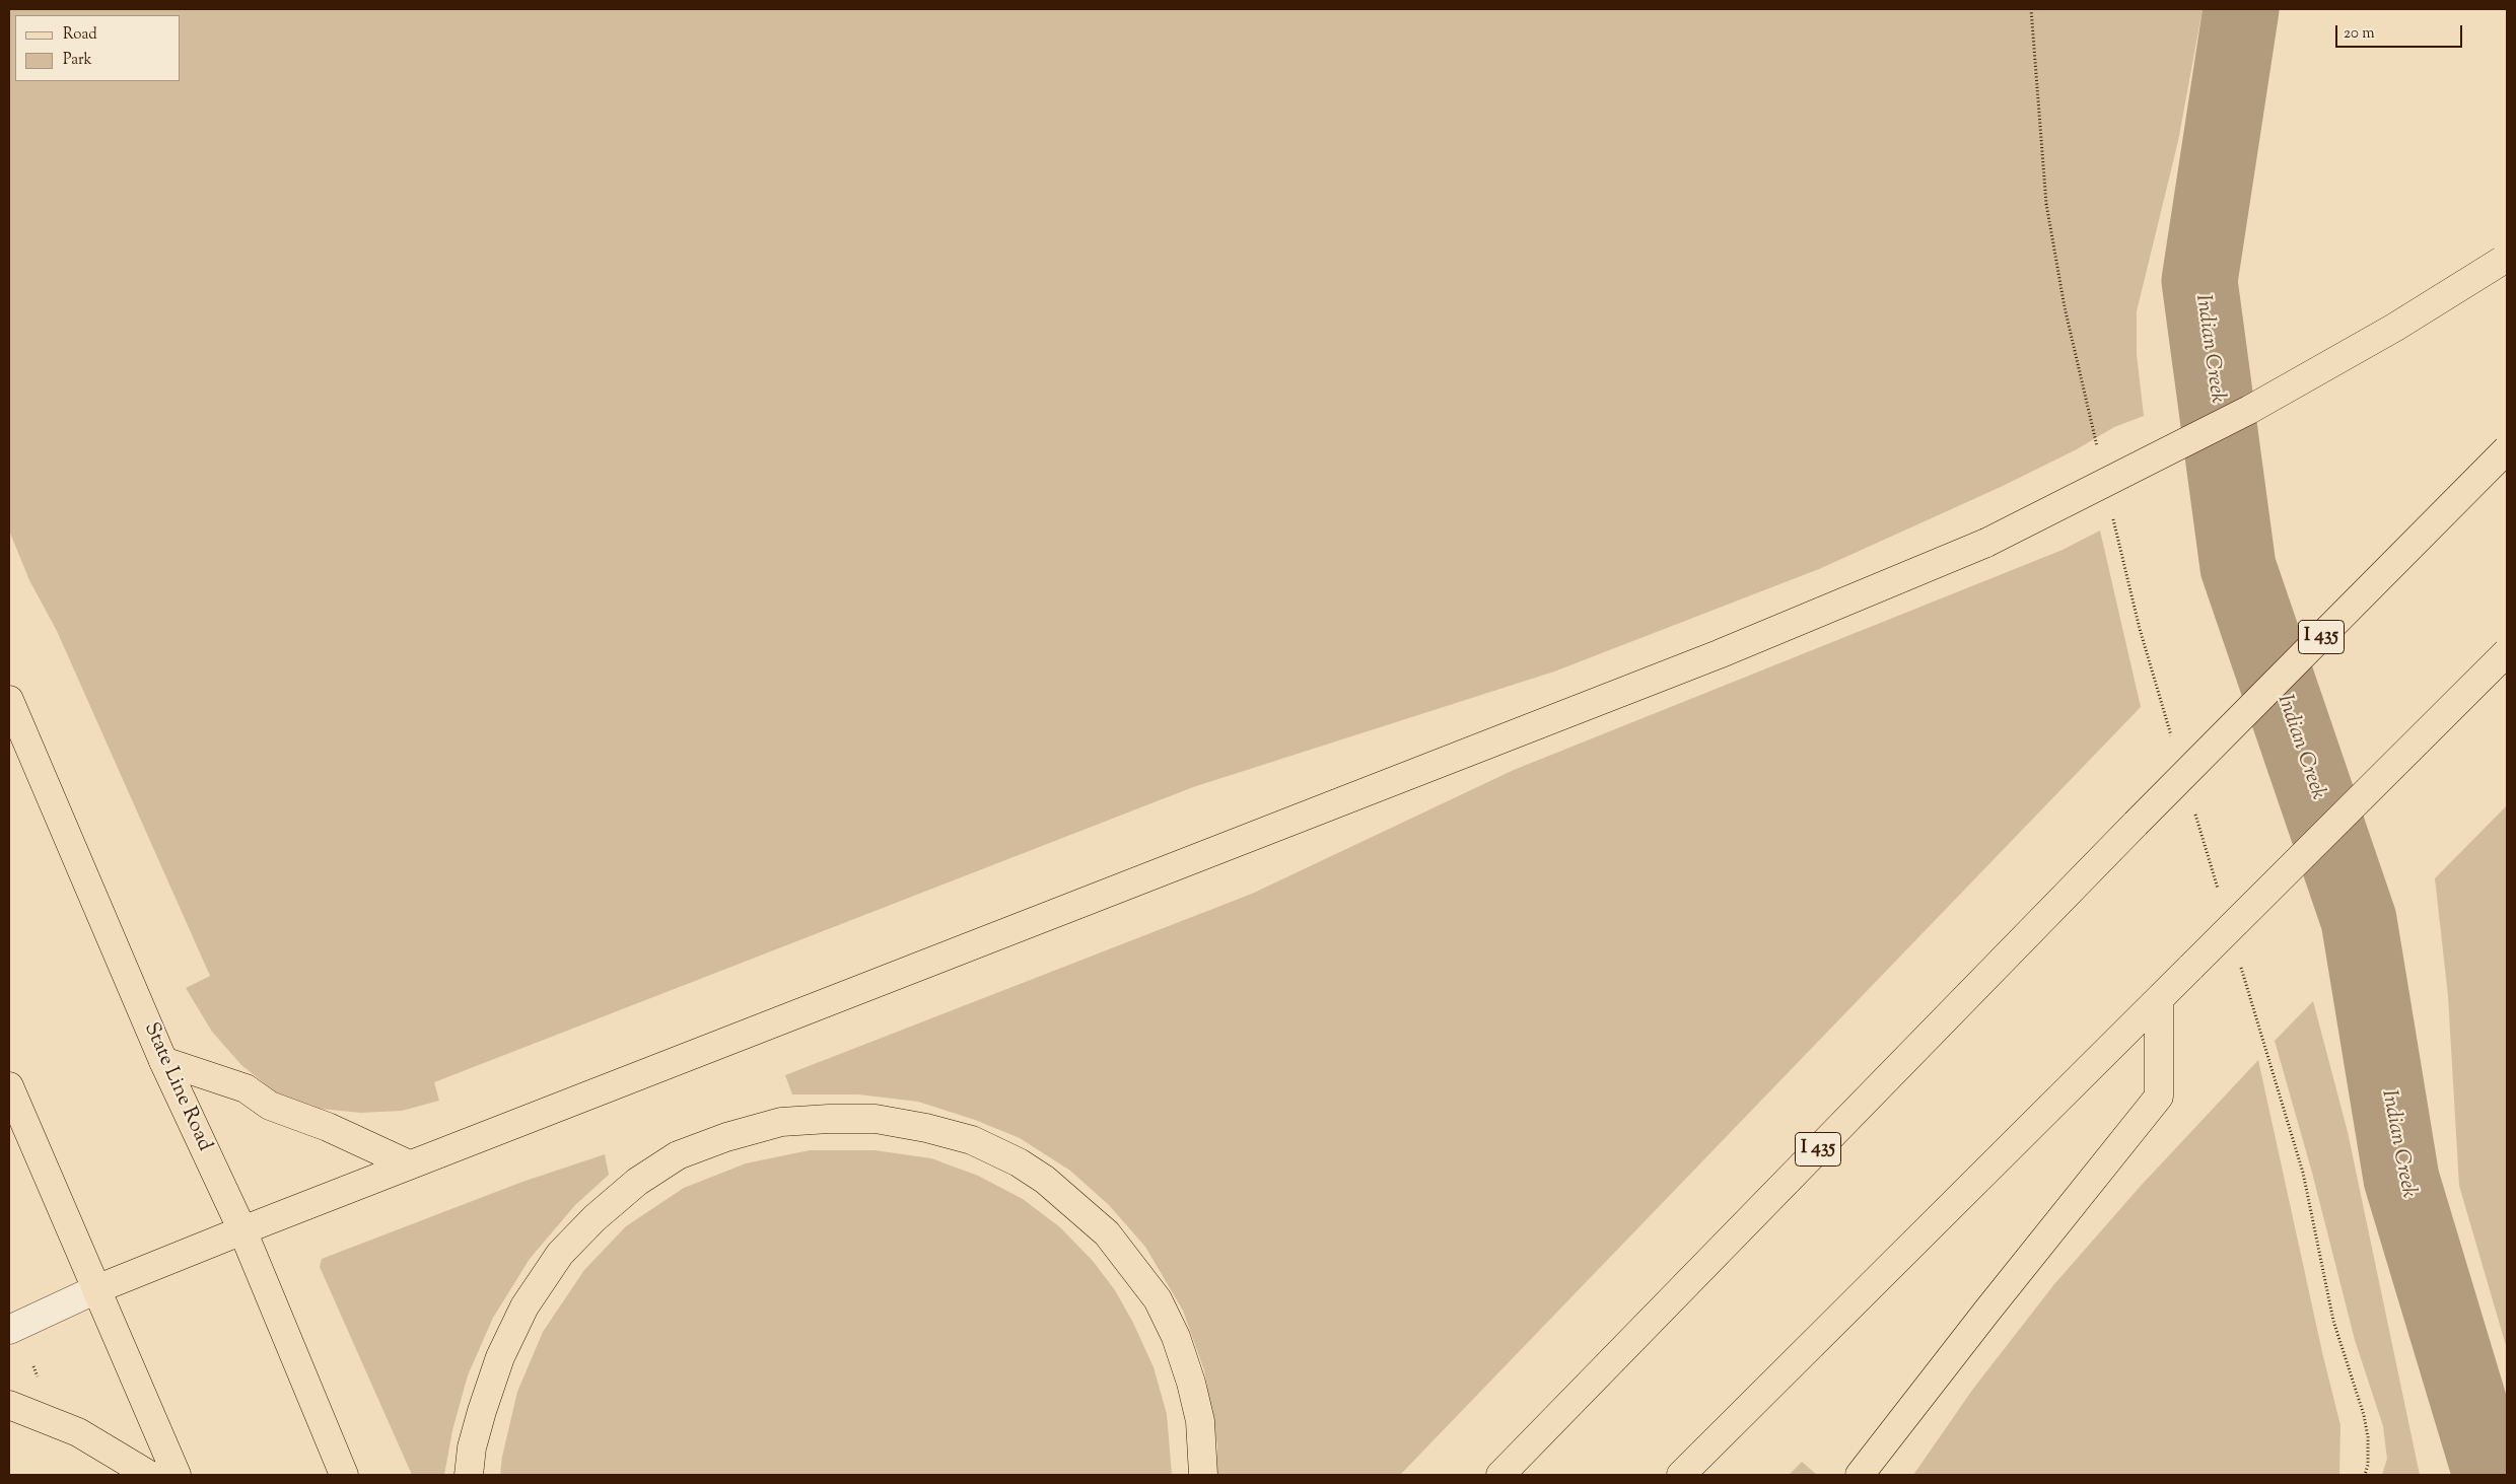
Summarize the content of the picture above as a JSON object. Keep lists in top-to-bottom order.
{
  "streets": {
    "main road": ["I 435", "State Line Road"]
  },
  "water": ["Indian Creek"],
  "legend": ["Road", "Park"],
  "scale_bar": "20 m"
}
